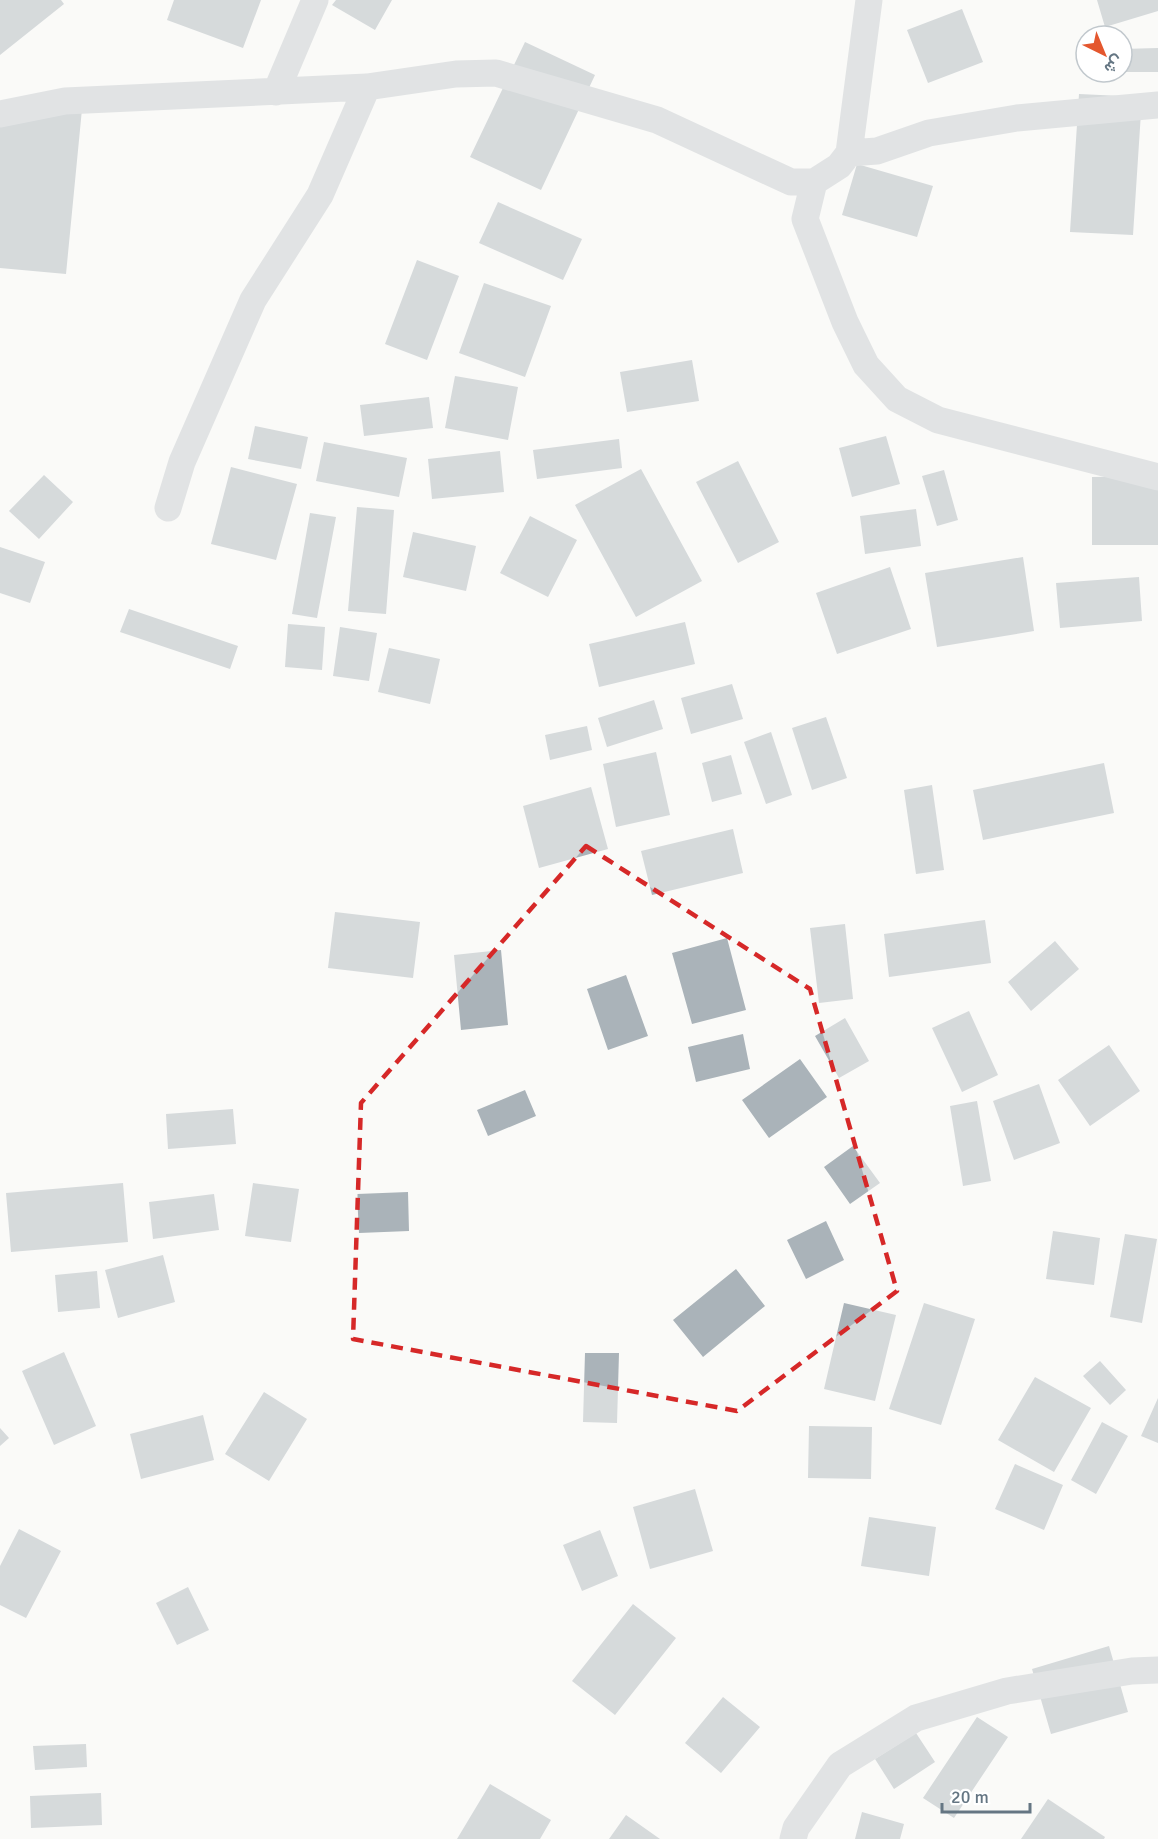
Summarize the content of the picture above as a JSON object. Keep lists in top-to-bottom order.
{
  "scale_bar": "20 m",
  "north": "bottom right"
}
